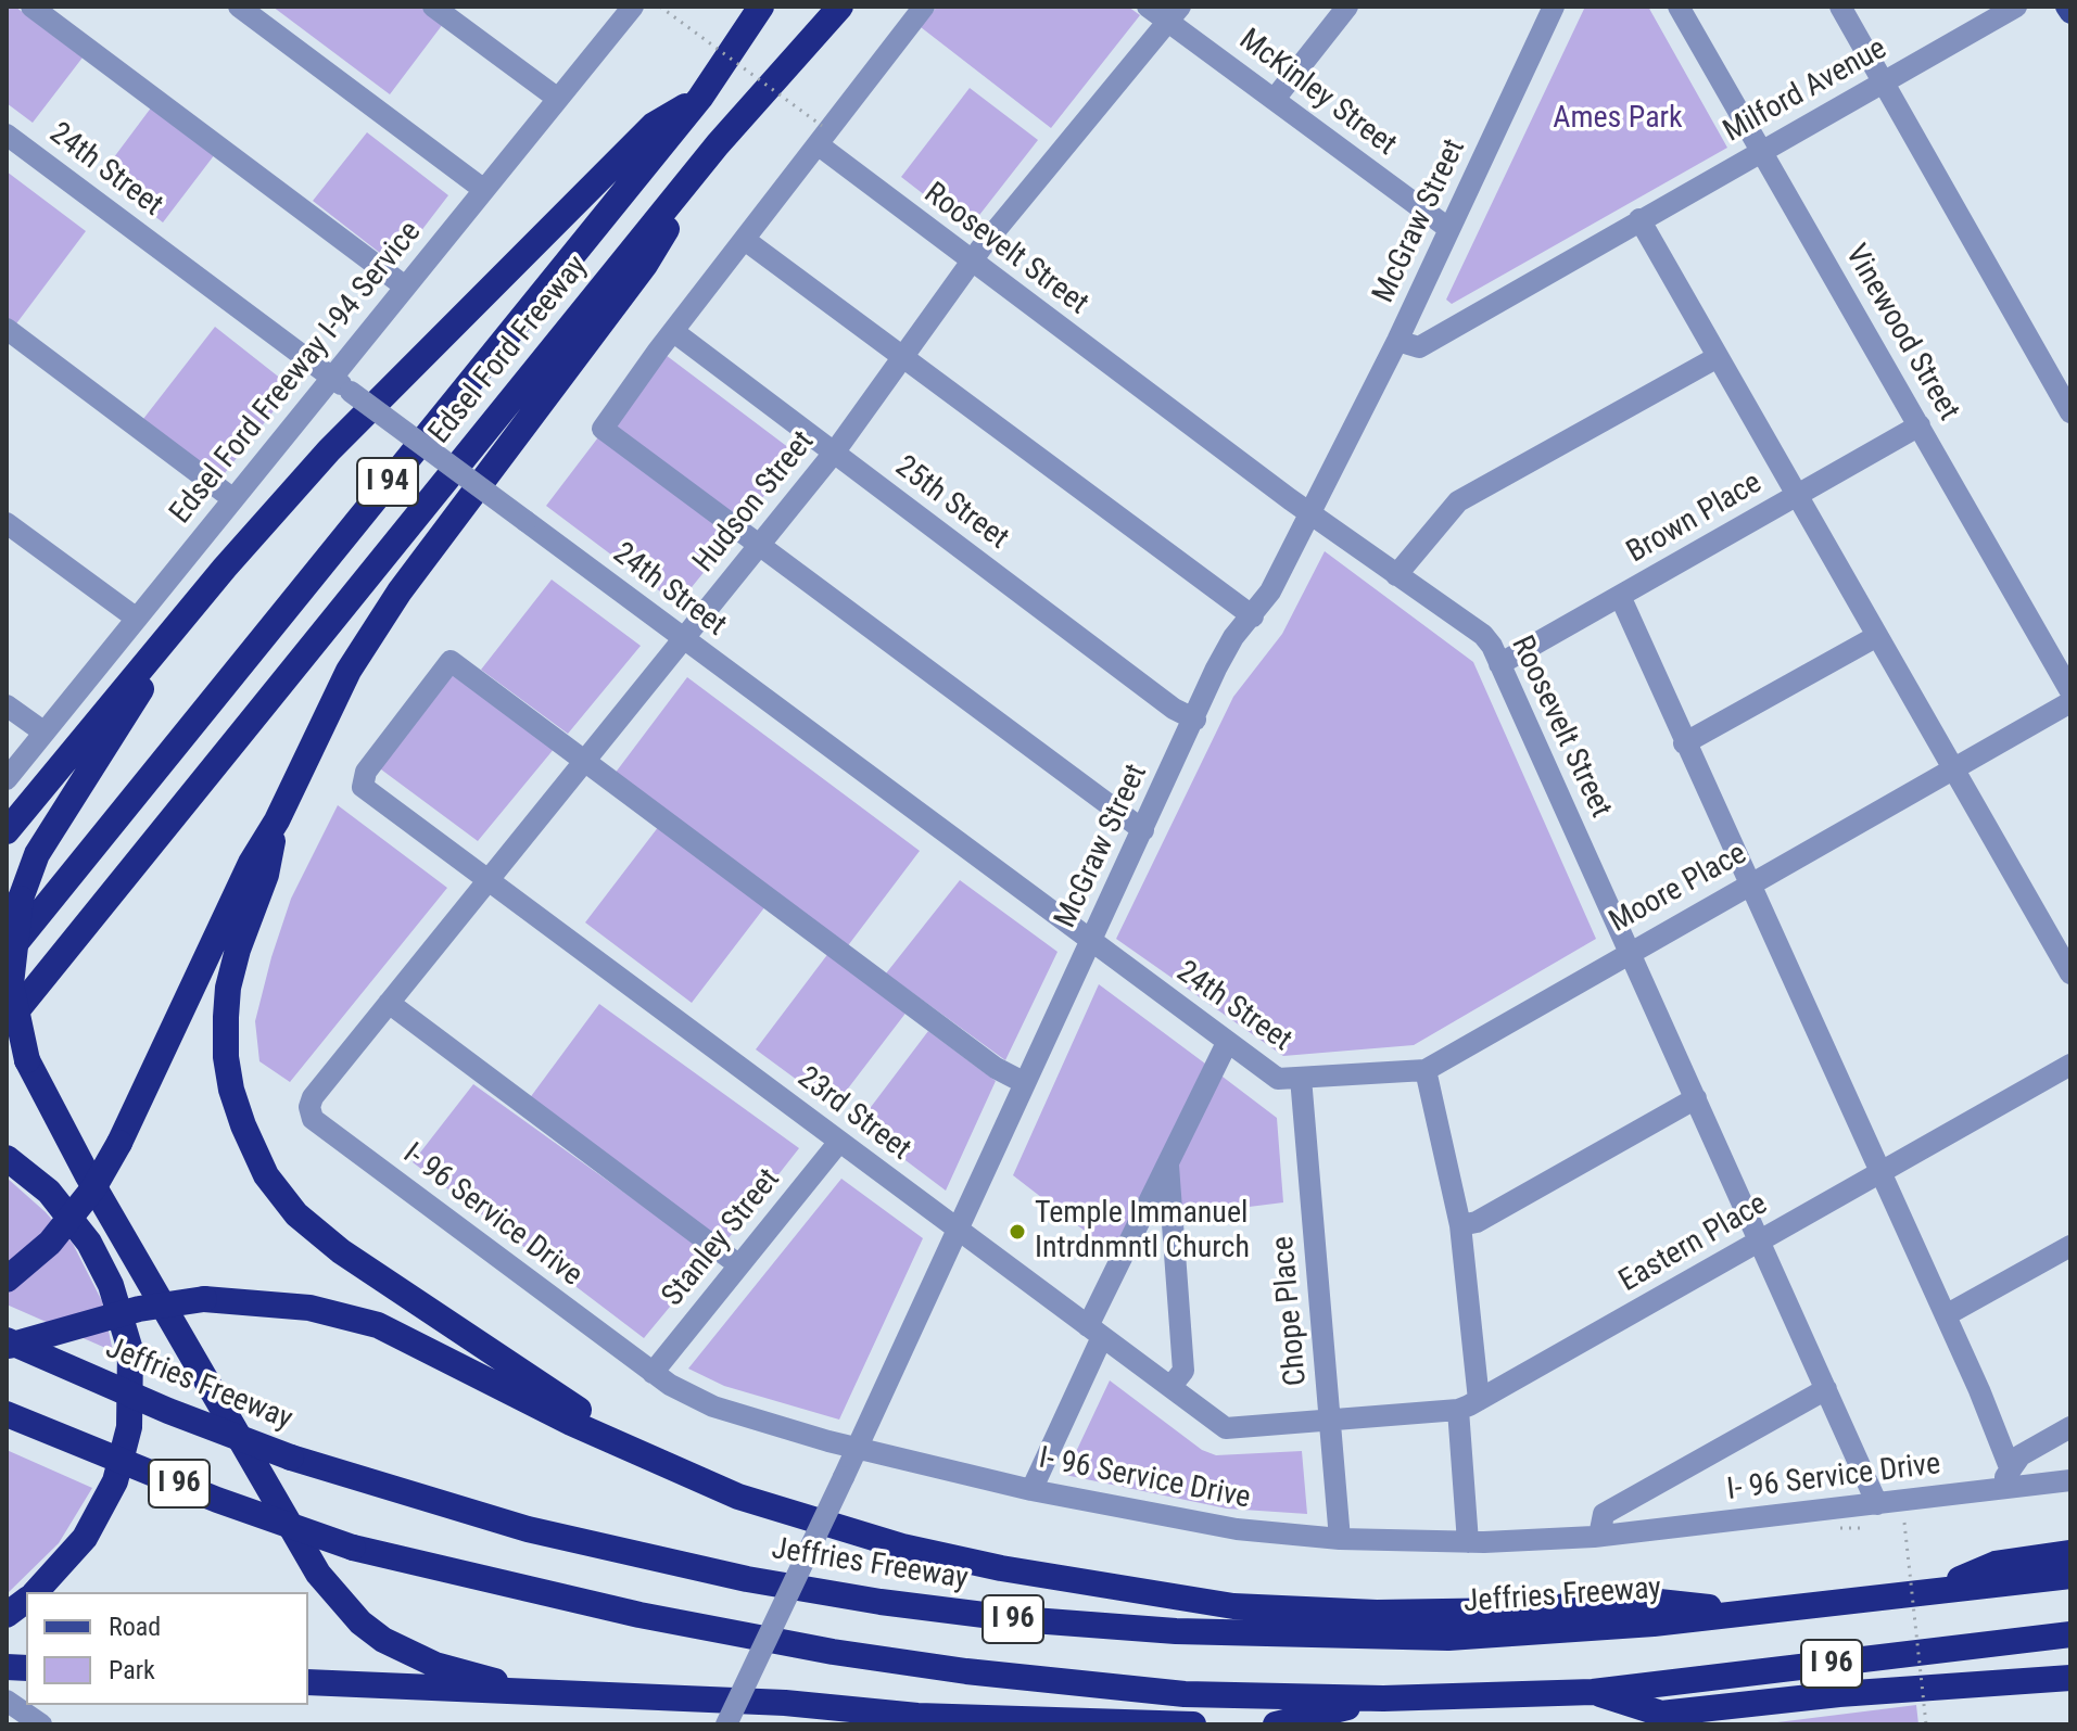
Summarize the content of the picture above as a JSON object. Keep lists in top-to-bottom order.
{
  "streets": {
    "highway": [
      "Edsel Ford Freeway",
      "I 94",
      "Jeffries Freeway",
      "I 96"
    ],
    "street": [
      "Milford Avenue",
      "McKinley Street",
      "24th Street",
      "McGraw Street",
      "Roosevelt Street",
      "Vinewood Street",
      "Edsel Ford Freeway I-94 Service",
      "Hudson Street",
      "25th Street",
      "Brown Place",
      "Moore Place",
      "23rd Street",
      "I- 96 Service Drive",
      "Stanley Street",
      "Eastern Place",
      "Chope Place"
    ]
  },
  "crossings": [
    ["Milford Avenue", "McGraw Street"],
    ["Milford Avenue", "Vinewood Street"],
    ["McKinley Street", "McGraw Street"],
    ["McKinley Street", "Hudson Street"],
    ["24th Street", "McGraw Street"],
    ["24th Street", "Edsel Ford Freeway I-94 Service"],
    ["24th Street", "Hudson Street"],
    ["24th Street", "Moore Place"],
    ["24th Street", "Chope Place"],
    ["McGraw Street", "Roosevelt Street"],
    ["McGraw Street", "25th Street"],
    ["McGraw Street", "23rd Street"],
    ["McGraw Street", "I- 96 Service Drive"],
    ["Roosevelt Street", "Hudson Street"],
    ["Roosevelt Street", "Brown Place"],
    ["Roosevelt Street", "Moore Place"],
    ["Roosevelt Street", "I- 96 Service Drive"],
    ["Roosevelt Street", "Eastern Place"],
    ["Vinewood Street", "Brown Place"],
    ["Hudson Street", "25th Street"],
    ["Hudson Street", "23rd Street"],
    ["Hudson Street", "I- 96 Service Drive"],
    ["Moore Place", "Chope Place"],
    ["23rd Street", "Stanley Street"],
    ["23rd Street", "Eastern Place"],
    ["23rd Street", "Chope Place"],
    ["I- 96 Service Drive", "Stanley Street"],
    ["I- 96 Service Drive", "Chope Place"],
    ["Eastern Place", "Chope Place"]
  ],
  "parks": ["Ames Park"],
  "places": ["Temple Immanuel Intrdnmntl Church"],
  "legend": ["Road", "Park"]
}
